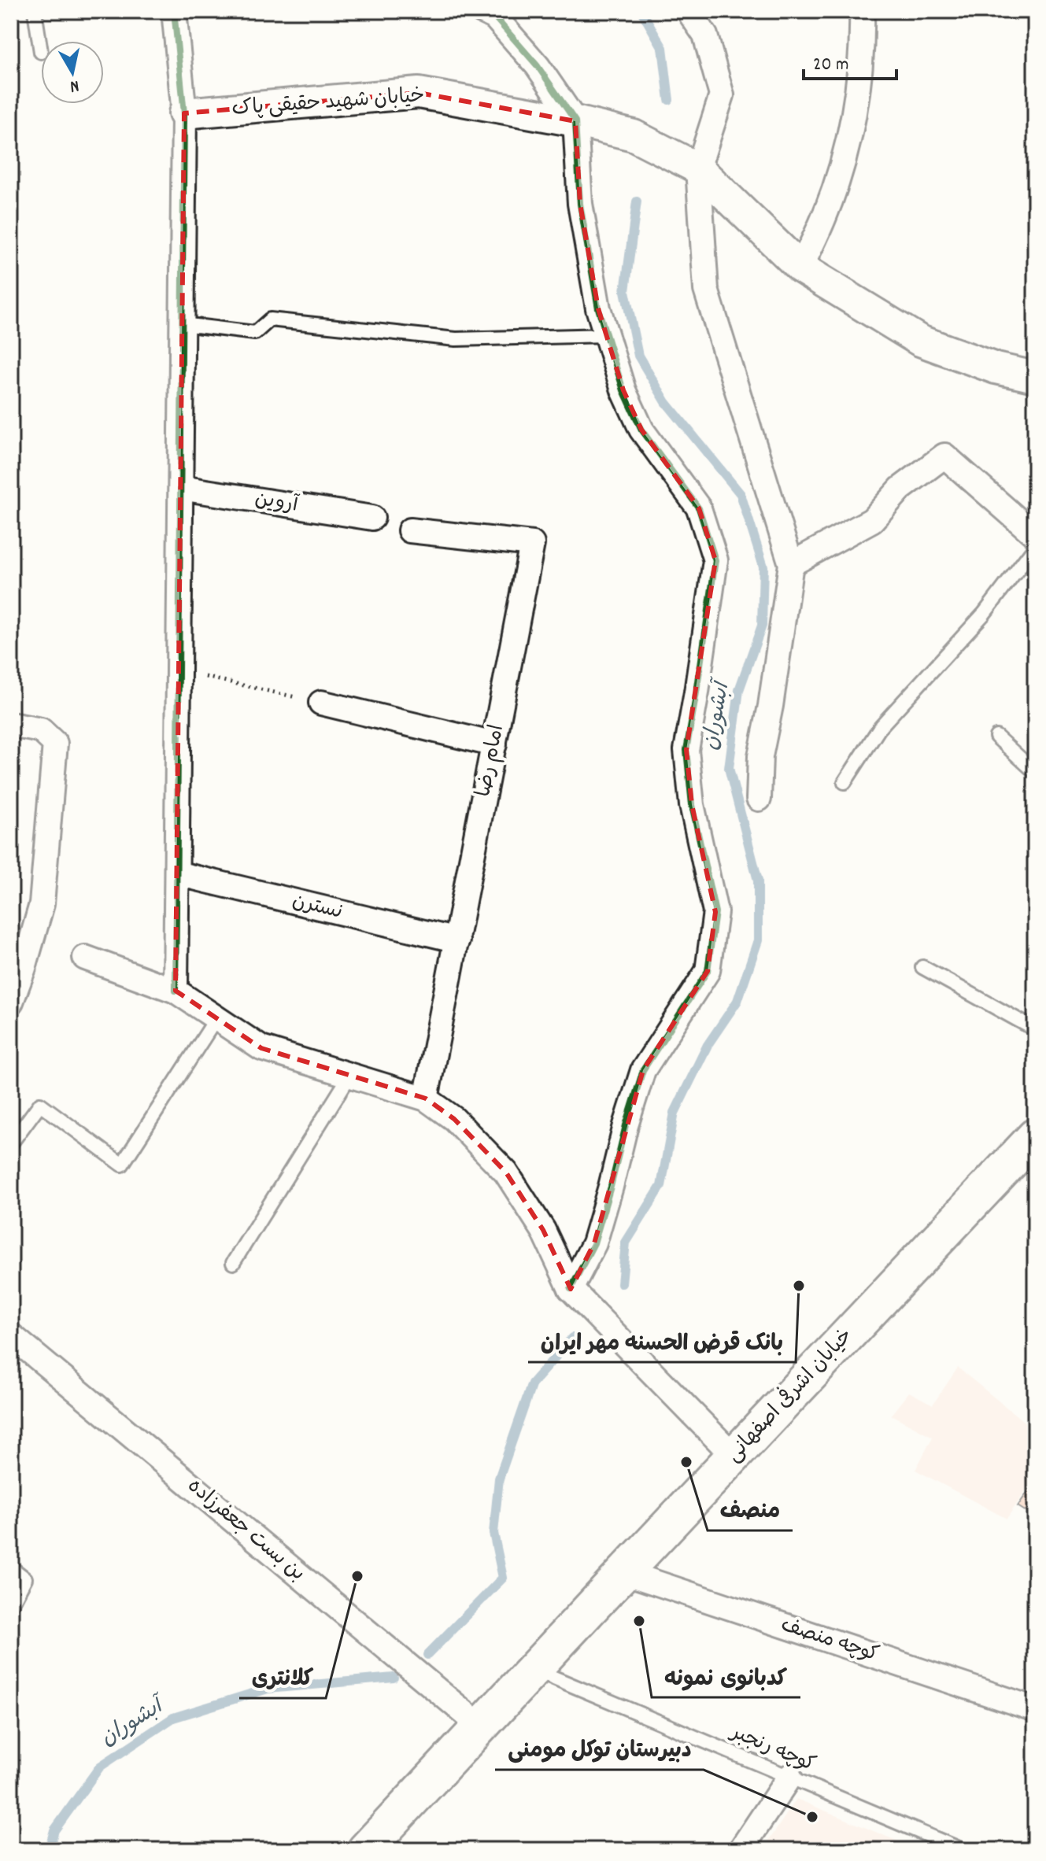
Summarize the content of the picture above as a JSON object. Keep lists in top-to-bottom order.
{
  "streets": {
    "main road": ["خیابان اشرفی اصفهانی"],
    "street": [
      "خیابان شهید حقیقی پاک",
      "آروین",
      "امام رضا",
      "نسترن",
      "بن بست جعفرزاده",
      "کوچه منصف"
    ],
    "lane": ["کوچه رنجبر"]
  },
  "crossings": [
    ["امام رضا", "نسترن"],
    ["خیابان اشرفی اصفهانی", "بن بست جعفرزاده"],
    ["خیابان اشرفی اصفهانی", "کوچه منصف"],
    ["خیابان اشرفی اصفهانی", "کوچه رنجبر"]
  ],
  "water": ["آبشوران"],
  "places": [
    "بانک قرض الحسنه مهر ایران",
    "منصف",
    "کلانتری",
    "کدبانوی نمونه",
    "دبیرستان توکل مومنی"
  ],
  "scale_bar": "20 m",
  "north": "bottom"
}
